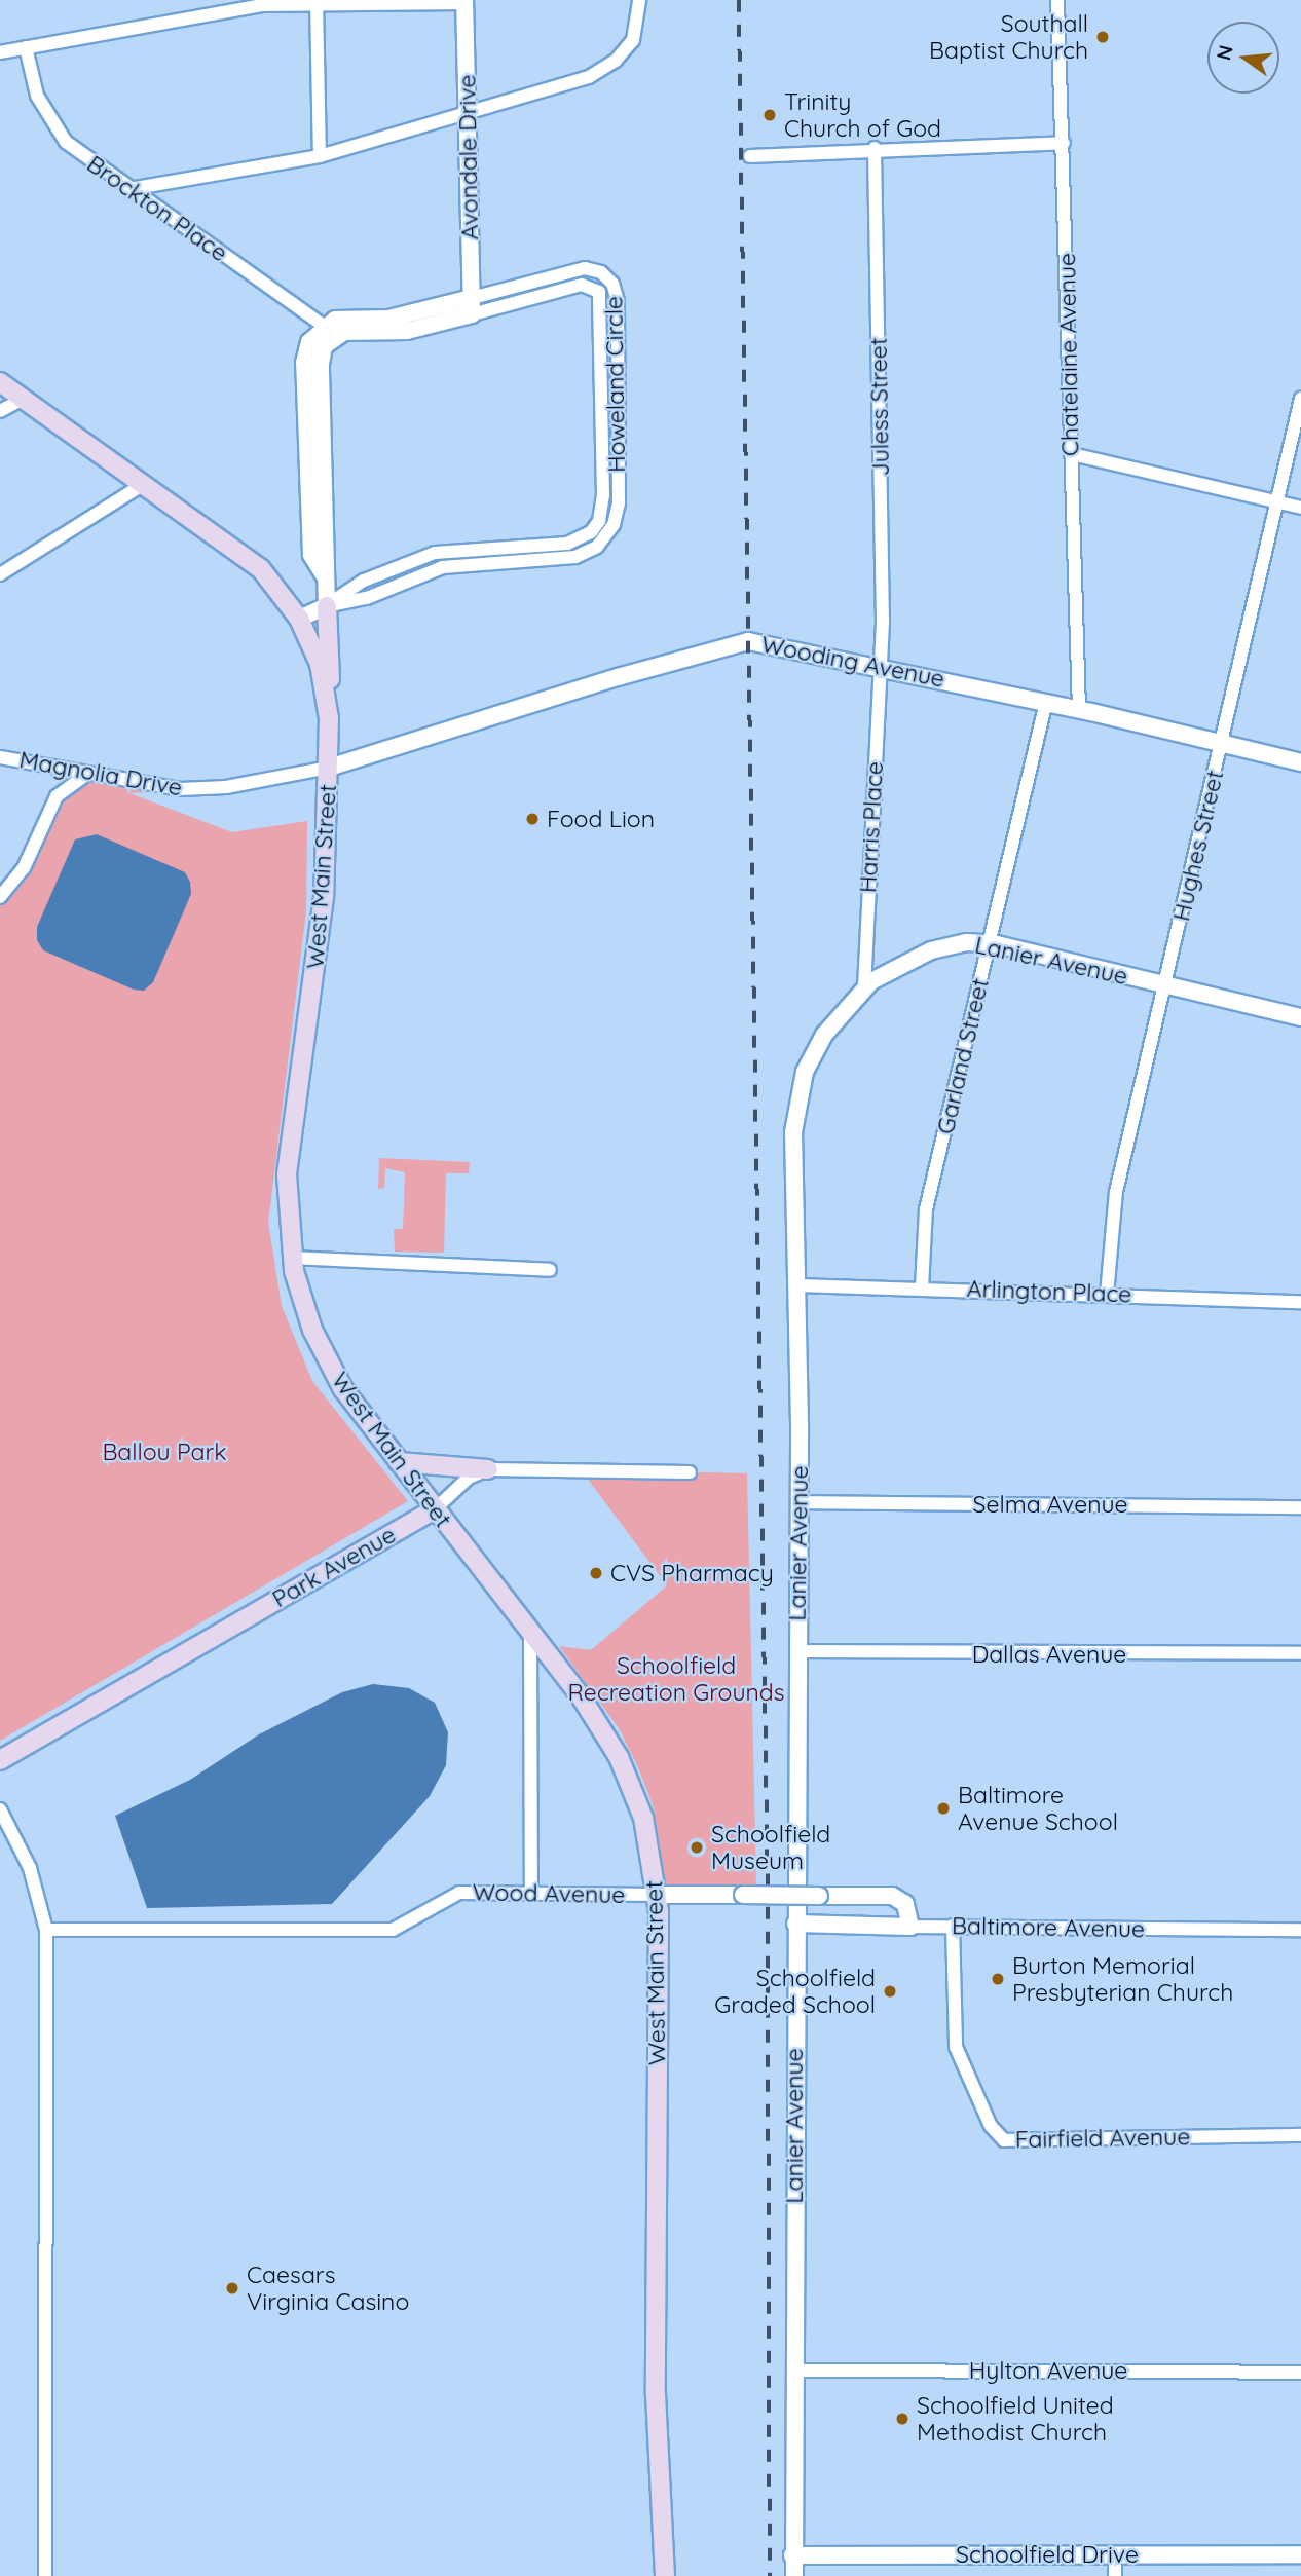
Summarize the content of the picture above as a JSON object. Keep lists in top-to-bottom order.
{
  "streets": {
    "main road": ["West Main Street", "Park Avenue"],
    "street": [
      "Avondale Drive",
      "Brockton Place",
      "Chatelaine Avenue",
      "Howeland Circle",
      "Juless Street",
      "Wooding Avenue",
      "Magnolia Drive",
      "Harris Place",
      "Hughes Street",
      "Lanier Avenue",
      "Garland Street",
      "Arlington Place",
      "Selma Avenue",
      "Dallas Avenue",
      "Wood Avenue",
      "Baltimore Avenue",
      "Fairfield Avenue",
      "Hylton Avenue",
      "Schoolfield Drive"
    ]
  },
  "crossings": [
    ["Avondale Drive", "Howeland Circle"],
    ["Brockton Place", "Howeland Circle"],
    ["Chatelaine Avenue", "Wooding Avenue"],
    ["Howeland Circle", "West Main Street"],
    ["Juless Street", "Wooding Avenue"],
    ["Juless Street", "Harris Place"],
    ["Wooding Avenue", "Magnolia Drive"],
    ["Wooding Avenue", "Harris Place"],
    ["Wooding Avenue", "Hughes Street"],
    ["Wooding Avenue", "West Main Street"],
    ["Wooding Avenue", "Garland Street"],
    ["Magnolia Drive", "West Main Street"],
    ["Harris Place", "Lanier Avenue"],
    ["Hughes Street", "Lanier Avenue"],
    ["Hughes Street", "Arlington Place"],
    ["West Main Street", "Park Avenue"],
    ["West Main Street", "Wood Avenue"],
    ["Lanier Avenue", "Garland Street"],
    ["Lanier Avenue", "Arlington Place"],
    ["Lanier Avenue", "Selma Avenue"],
    ["Lanier Avenue", "Dallas Avenue"],
    ["Lanier Avenue", "Baltimore Avenue"],
    ["Lanier Avenue", "Hylton Avenue"],
    ["Lanier Avenue", "Schoolfield Drive"],
    ["Garland Street", "Arlington Place"],
    ["Wood Avenue", "Baltimore Avenue"],
    ["Baltimore Avenue", "Fairfield Avenue"]
  ],
  "parks": ["Ballou Park", "Schoolfield Recreation Grounds"],
  "places": [
    "Southall Baptist Church",
    "Trinity Church of God",
    "Food Lion",
    "CVS Pharmacy",
    "Baltimore Avenue School",
    "Schoolfield Museum",
    "Burton Memorial Presbyterian Church",
    "Schoolfield Graded School",
    "Caesars Virginia Casino",
    "Schoolfield United Methodist Church"
  ],
  "north": "left"
}
